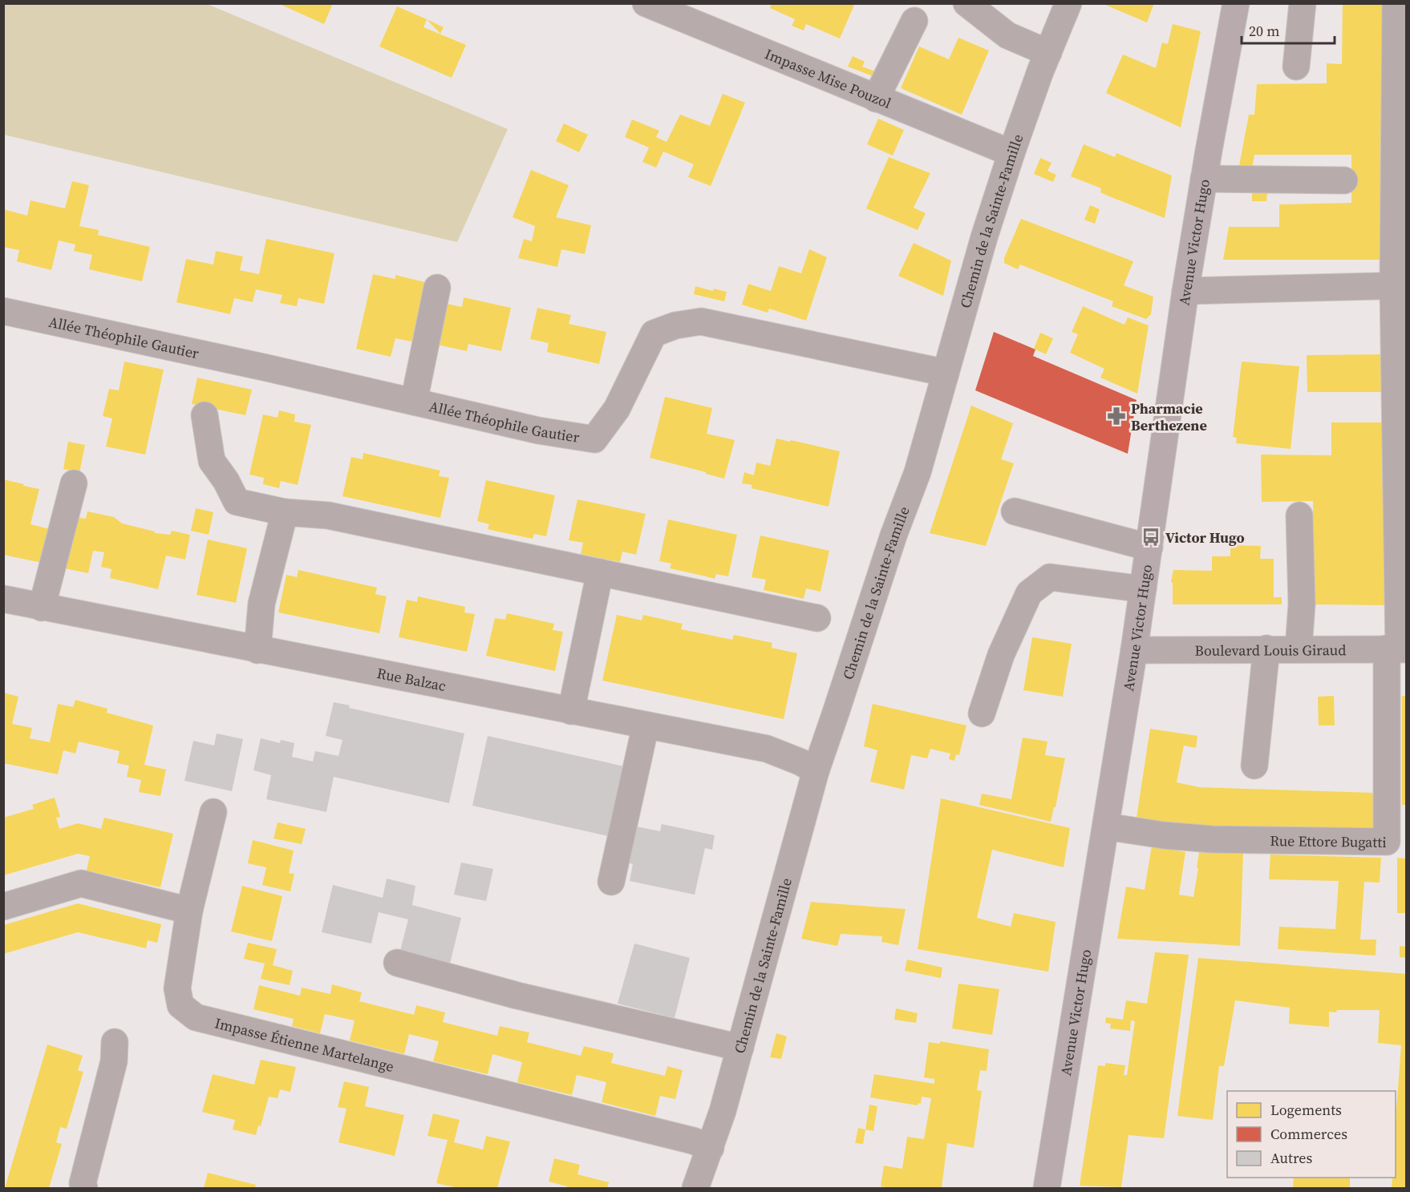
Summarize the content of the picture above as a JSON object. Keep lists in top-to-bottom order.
{
  "streets": {
    "main road": ["Avenue Victor Hugo"],
    "street": [
      "Impasse Mise Pouzol",
      "Chemin de la Sainte-Famille",
      "Allée Théophile Gautier",
      "Boulevard Louis Giraud",
      "Rue Balzac",
      "Rue Ettore Bugatti",
      "Impasse Étienne Martelange"
    ]
  },
  "crossings": [
    ["Impasse Mise Pouzol", "Chemin de la Sainte-Famille"],
    ["Chemin de la Sainte-Famille", "Allée Théophile Gautier"],
    ["Chemin de la Sainte-Famille", "Rue Balzac"],
    ["Chemin de la Sainte-Famille", "Impasse Étienne Martelange"],
    ["Avenue Victor Hugo", "Boulevard Louis Giraud"],
    ["Avenue Victor Hugo", "Rue Ettore Bugatti"],
    ["Boulevard Louis Giraud", "Rue Ettore Bugatti"]
  ],
  "places": {
    "pharmacy": ["Pharmacie Berthezene"],
    "bus stop": ["Victor Hugo"]
  },
  "legend": ["Logements", "Commerces", "Autres"],
  "scale_bar": "20 m"
}
